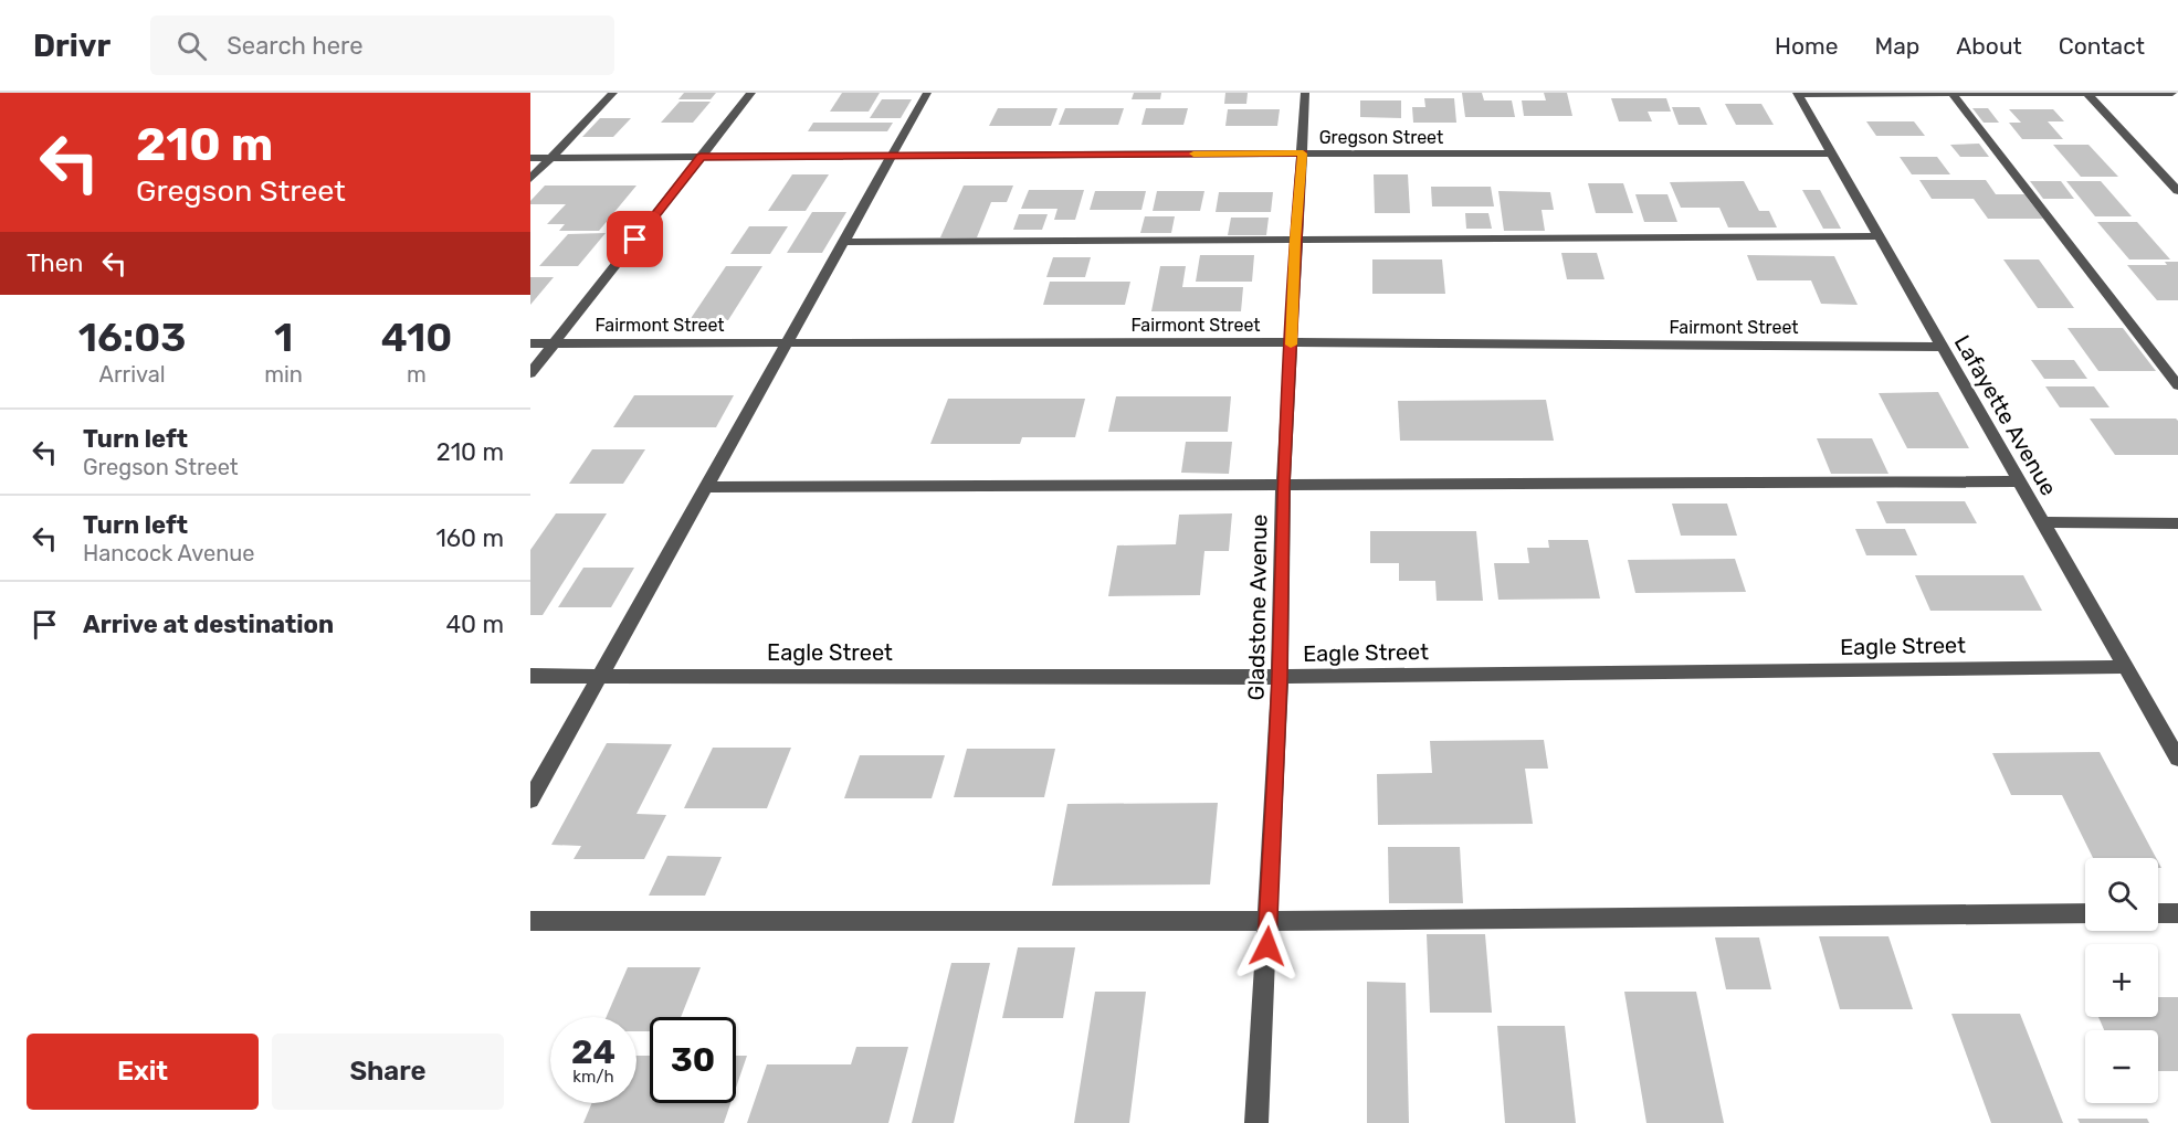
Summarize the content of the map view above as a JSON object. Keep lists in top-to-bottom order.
{
  "streets": {
    "street": [
      "Gregson Street",
      "Fairmont Street",
      "Lafayette Avenue",
      "Gladstone Avenue",
      "Eagle Street"
    ]
  },
  "crossings": [
    ["Gregson Street", "Lafayette Avenue"],
    ["Gregson Street", "Gladstone Avenue"],
    ["Fairmont Street", "Lafayette Avenue"],
    ["Fairmont Street", "Gladstone Avenue"],
    ["Lafayette Avenue", "Eagle Street"],
    ["Gladstone Avenue", "Eagle Street"]
  ],
  "page": {
    "header": "Drivr",
    "search": "Search here",
    "nav": [
      "Home",
      "Map",
      "About",
      "Contact"
    ],
    "turn": ["210 m", "Gregson Street"],
    "then": "Then",
    "eta": [
      "16:03",
      "Arrival",
      "1",
      "min",
      "410",
      "m"
    ],
    "list": [
      {
        "name": "Turn left",
        "note": "Gregson Street",
        "value": "210 m"
      },
      {
        "name": "Turn left",
        "note": "Hancock Avenue",
        "value": "160 m"
      },
      {
        "name": "Arrive at destination",
        "value": "40 m"
      }
    ],
    "map_buttons": ["+", "−"],
    "speed": "24 km/h",
    "limit": "30",
    "buttons": ["Exit", "Share"]
  }
}
